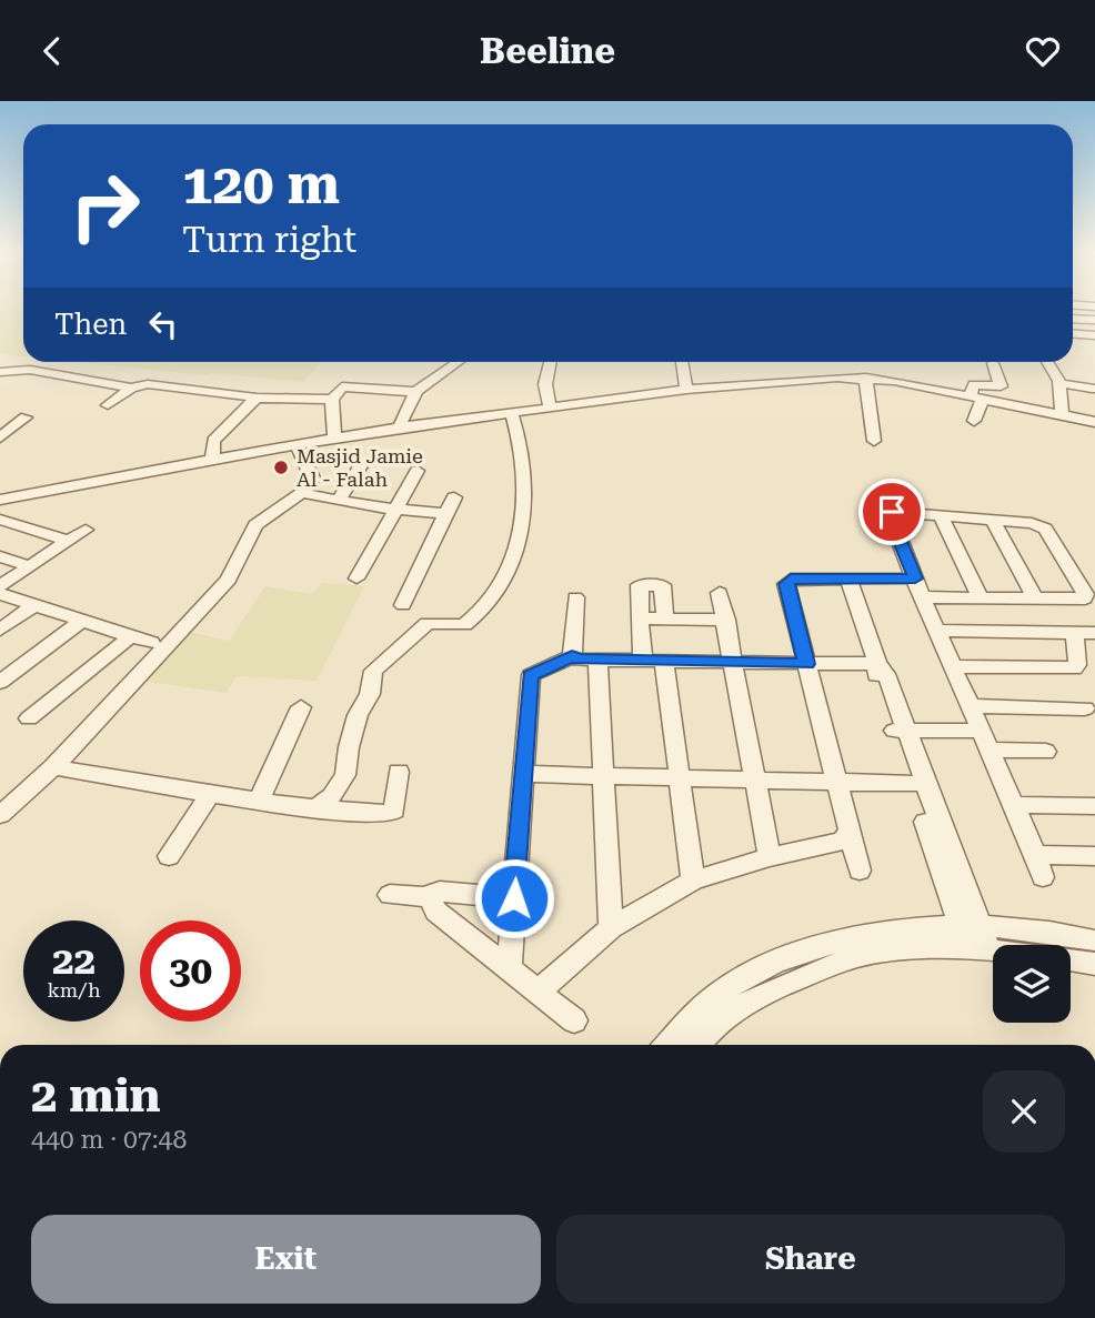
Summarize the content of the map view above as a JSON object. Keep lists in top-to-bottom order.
{
  "places": ["Masjid Jamie Al - Falah"],
  "page": {
    "header": "Beeline",
    "turn": ["120 m", "Turn right"],
    "then": "Then",
    "speed": "22 km/h",
    "limit": "30",
    "heading": ["2 min", "440 m · 07:48"],
    "buttons": ["Exit", "Share"]
  }
}
